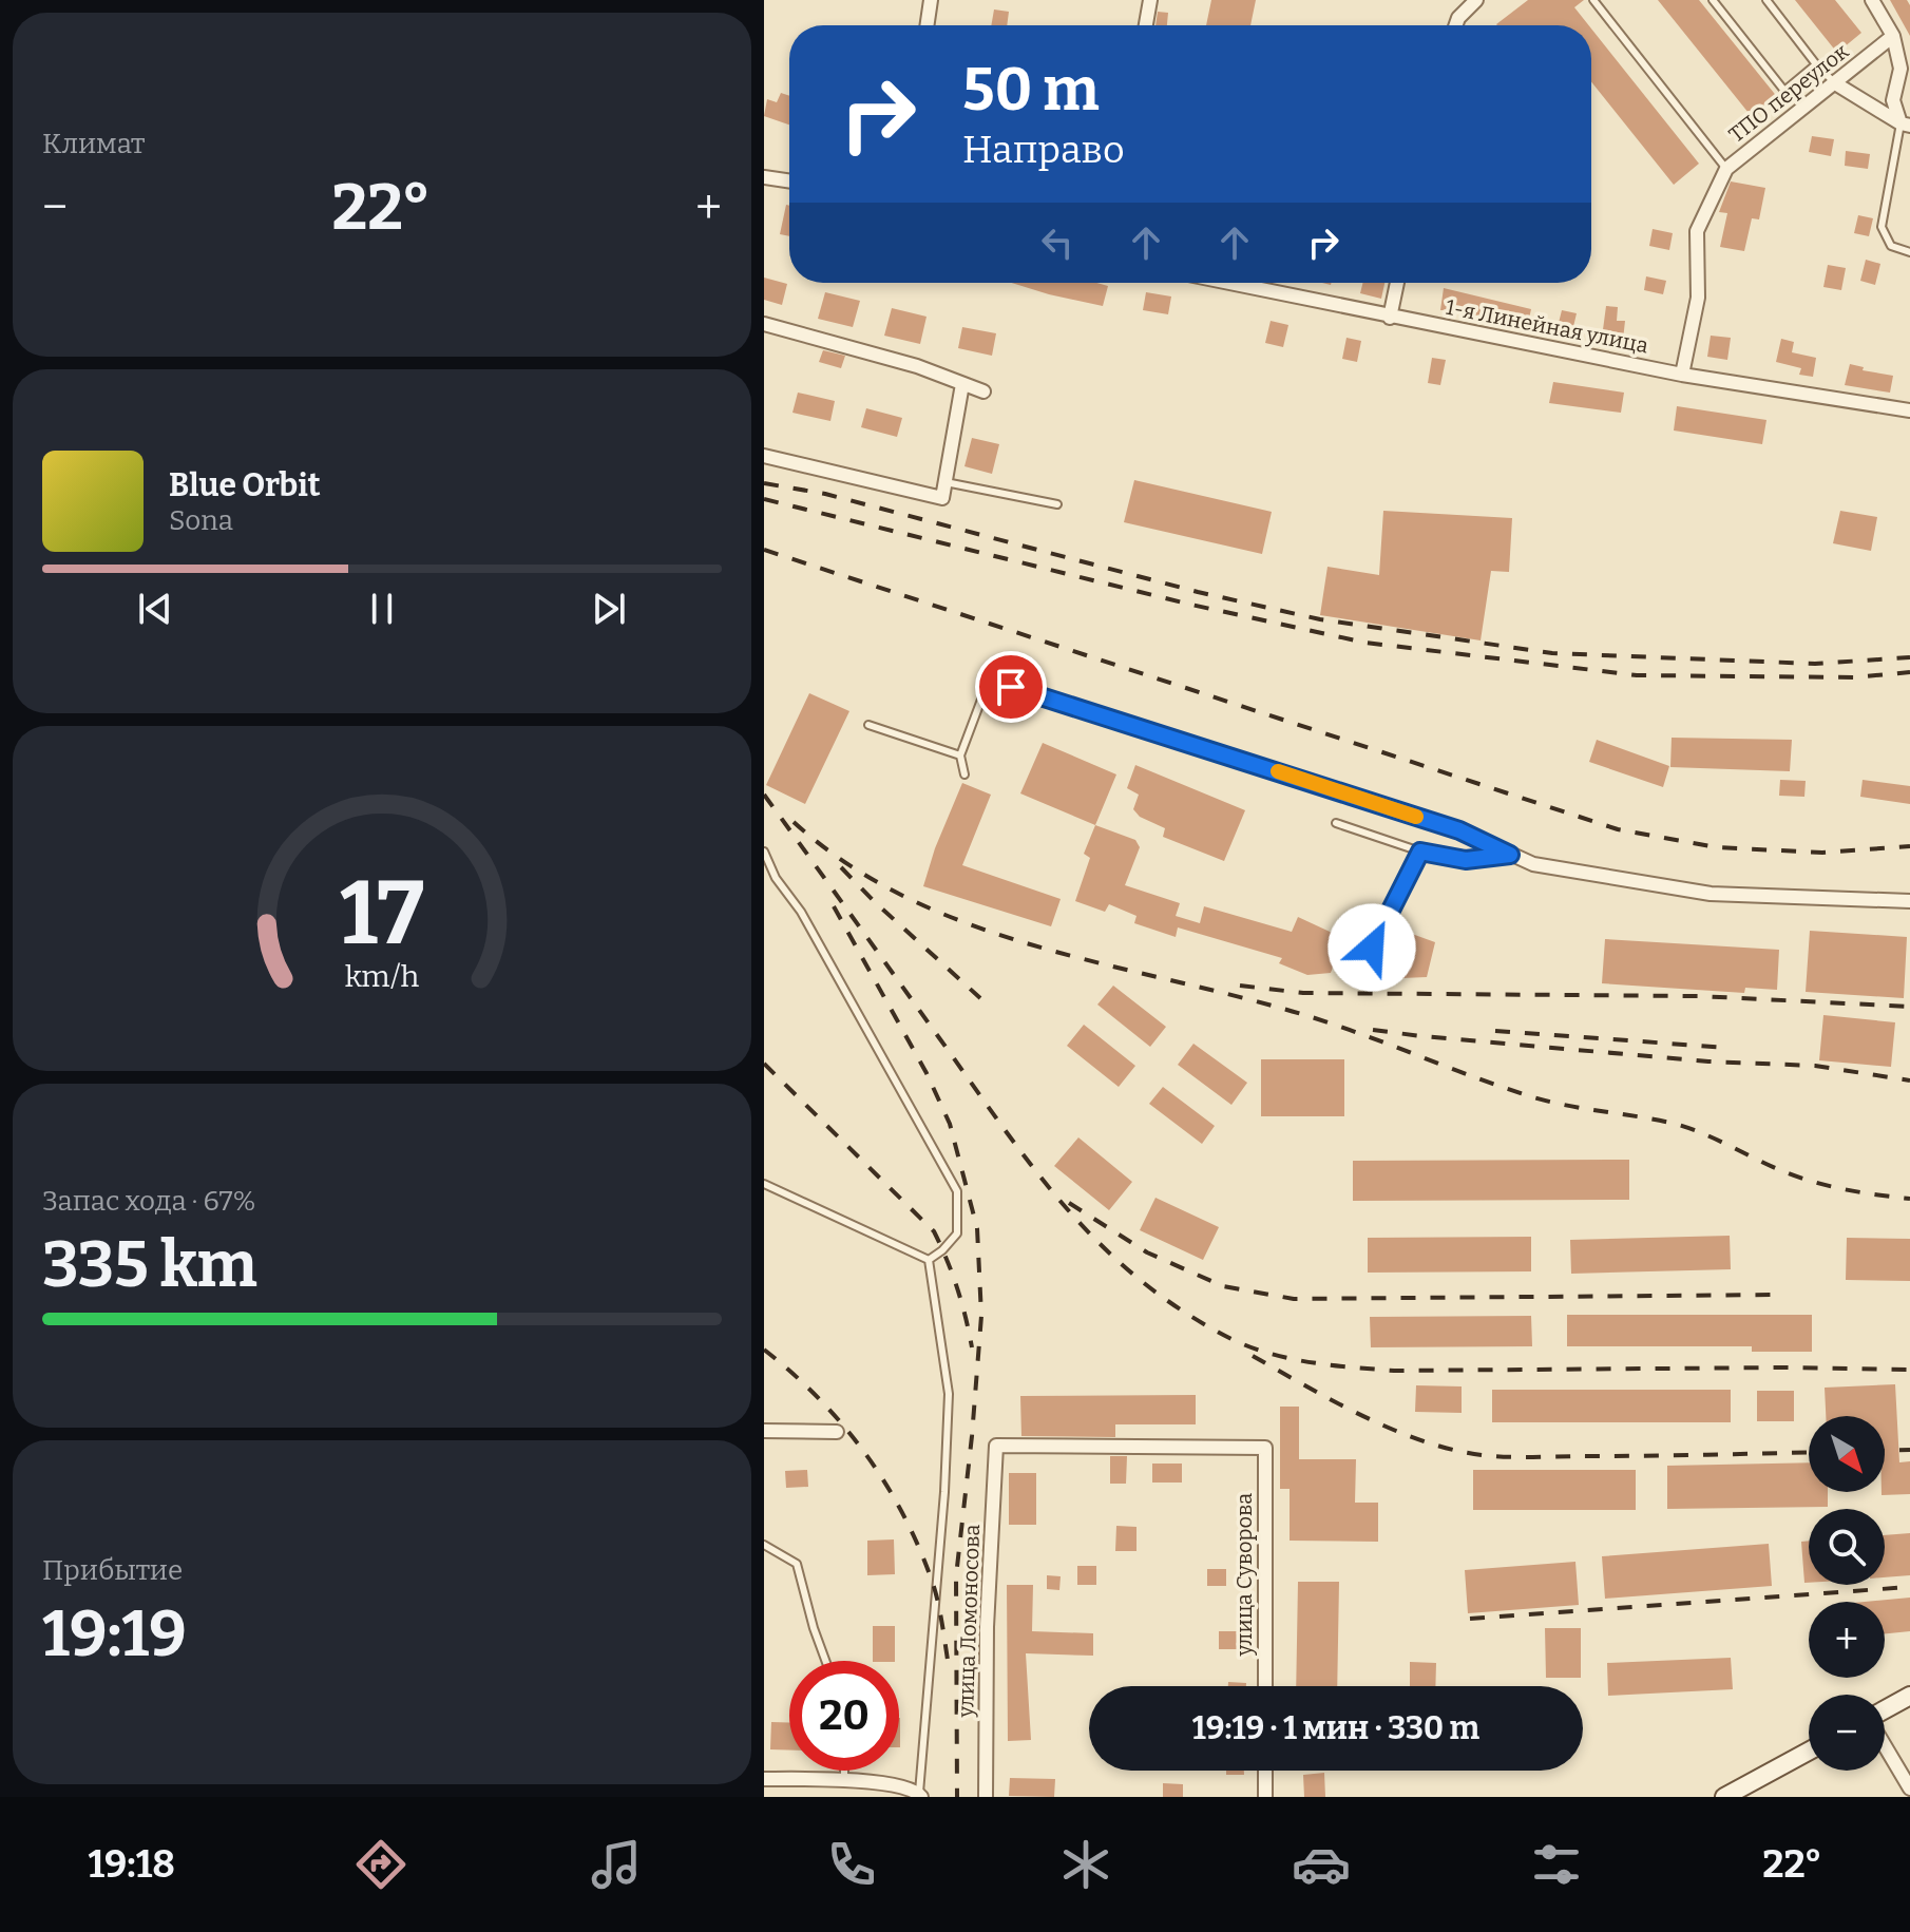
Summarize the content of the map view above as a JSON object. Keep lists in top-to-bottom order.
{
  "streets": {
    "street": [
      "ТПО переулок",
      "1-я Линейная улица",
      "улица Суворова",
      "улица Ломоносова"
    ]
  },
  "crossings": [
    ["ТПО переулок", "1-я Линейная улица"],
    ["улица Суворова", "улица Ломоносова"]
  ],
  "north": "bottom right",
  "page": {
    "tile": [
      "Климат",
      ["Запас хода · 67%", "335 km"],
      ["Прибытие", "19:19"]
    ],
    "turn": ["50 m", "Направо"],
    "heat": ["−", "22°", "+"],
    "song": ["Blue Orbit", "Sona"],
    "map_buttons": ["+", "−"],
    "limit": "20",
    "trip": "19:19 · 1 мин · 330 m",
    "tabs": ["19:18", "22°"],
    "gauge": ["17", "km/h"]
  }
}
